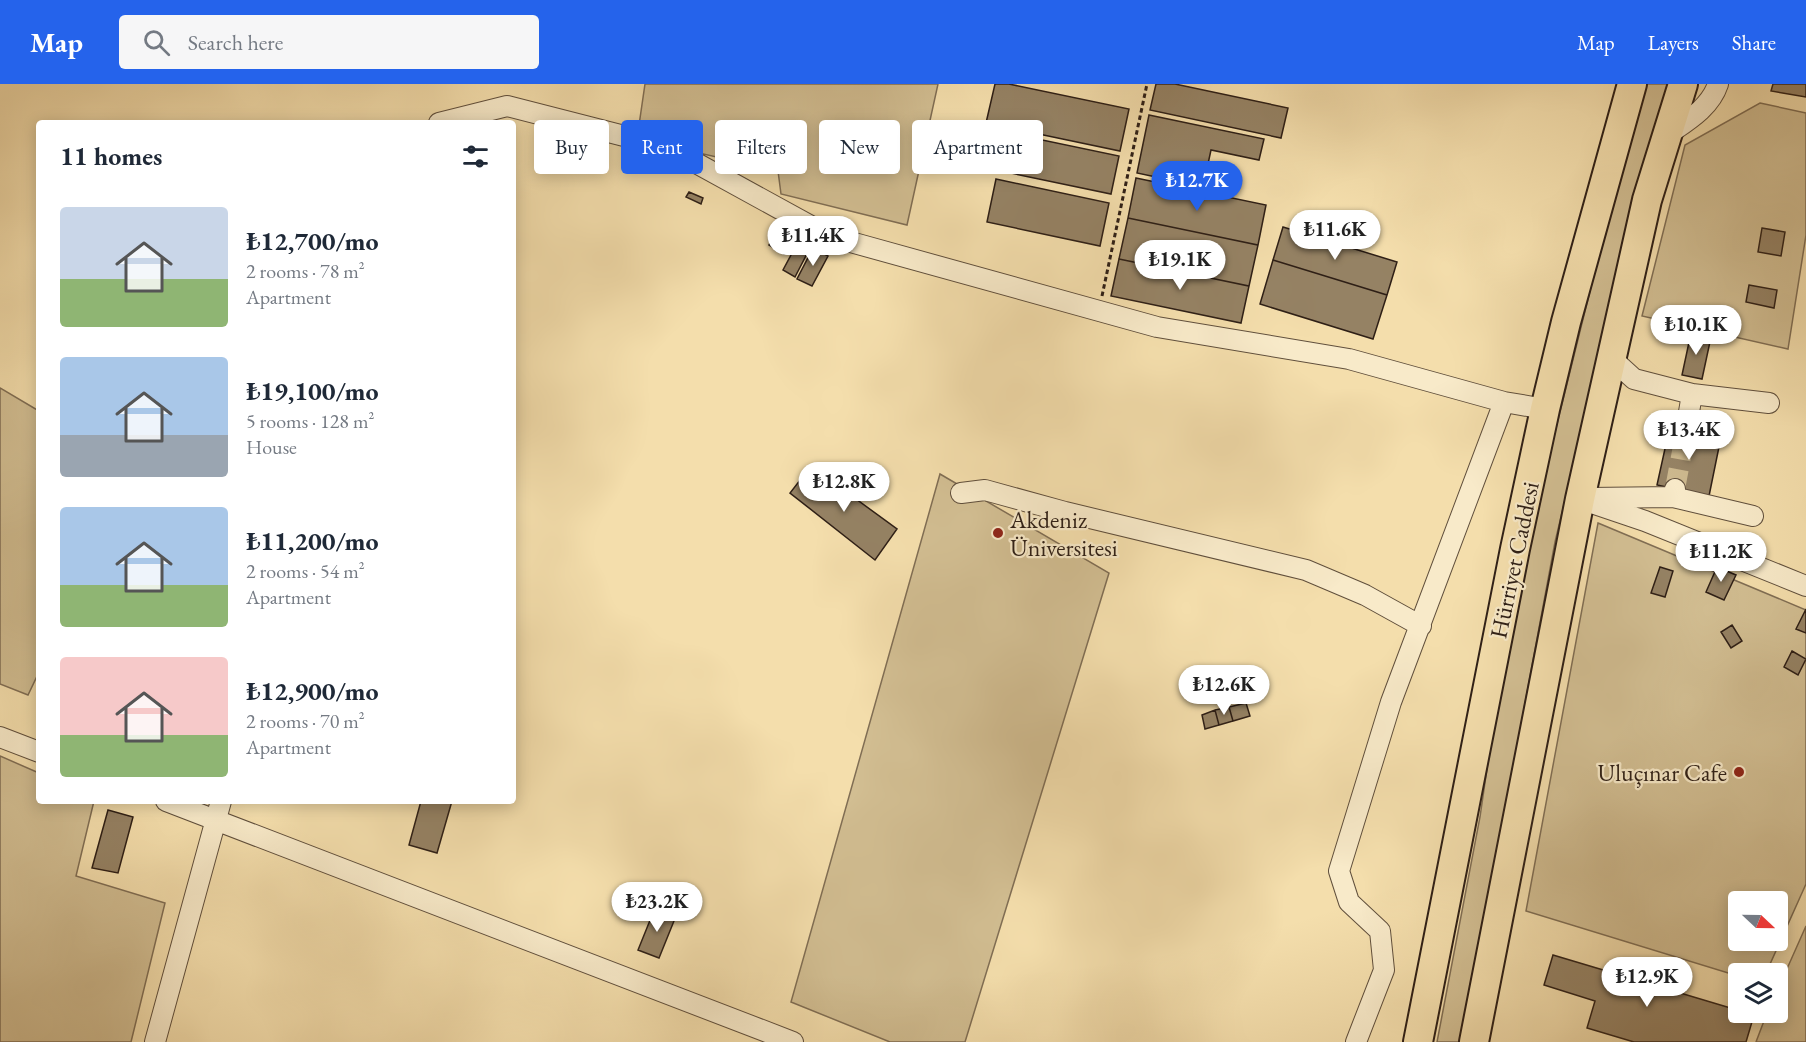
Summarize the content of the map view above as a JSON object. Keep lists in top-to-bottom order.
{
  "streets": {
    "highway": ["Hürriyet Caddesi"]
  },
  "places": ["Akdeniz Üniversitesi", "Uluçınar Cafe"],
  "north": "right",
  "page": {
    "header": "Map",
    "search": "Search here",
    "nav": ["Map", "Layers", "Share"],
    "chip": [
      "Buy",
      "Rent",
      "Filters",
      "New",
      "Apartment"
    ],
    "heading": "11 homes",
    "price": [
      "₺12.7K",
      "₺11.6K",
      "₺11.4K",
      "₺19.1K",
      "₺10.1K",
      "₺13.4K",
      "₺12.8K",
      "₺11.2K",
      "₺12.6K",
      "₺23.2K",
      "₺12.9K"
    ],
    "list": [
      {
        "name": "₺12,700/mo",
        "note": "2 rooms · 78 m² · Apartment"
      },
      {
        "name": "₺19,100/mo",
        "note": "5 rooms · 128 m² · House"
      },
      {
        "name": "₺11,200/mo",
        "note": "2 rooms · 54 m² · Apartment"
      },
      {
        "name": "₺12,900/mo",
        "note": "2 rooms · 70 m² · Apartment"
      }
    ]
  }
}
